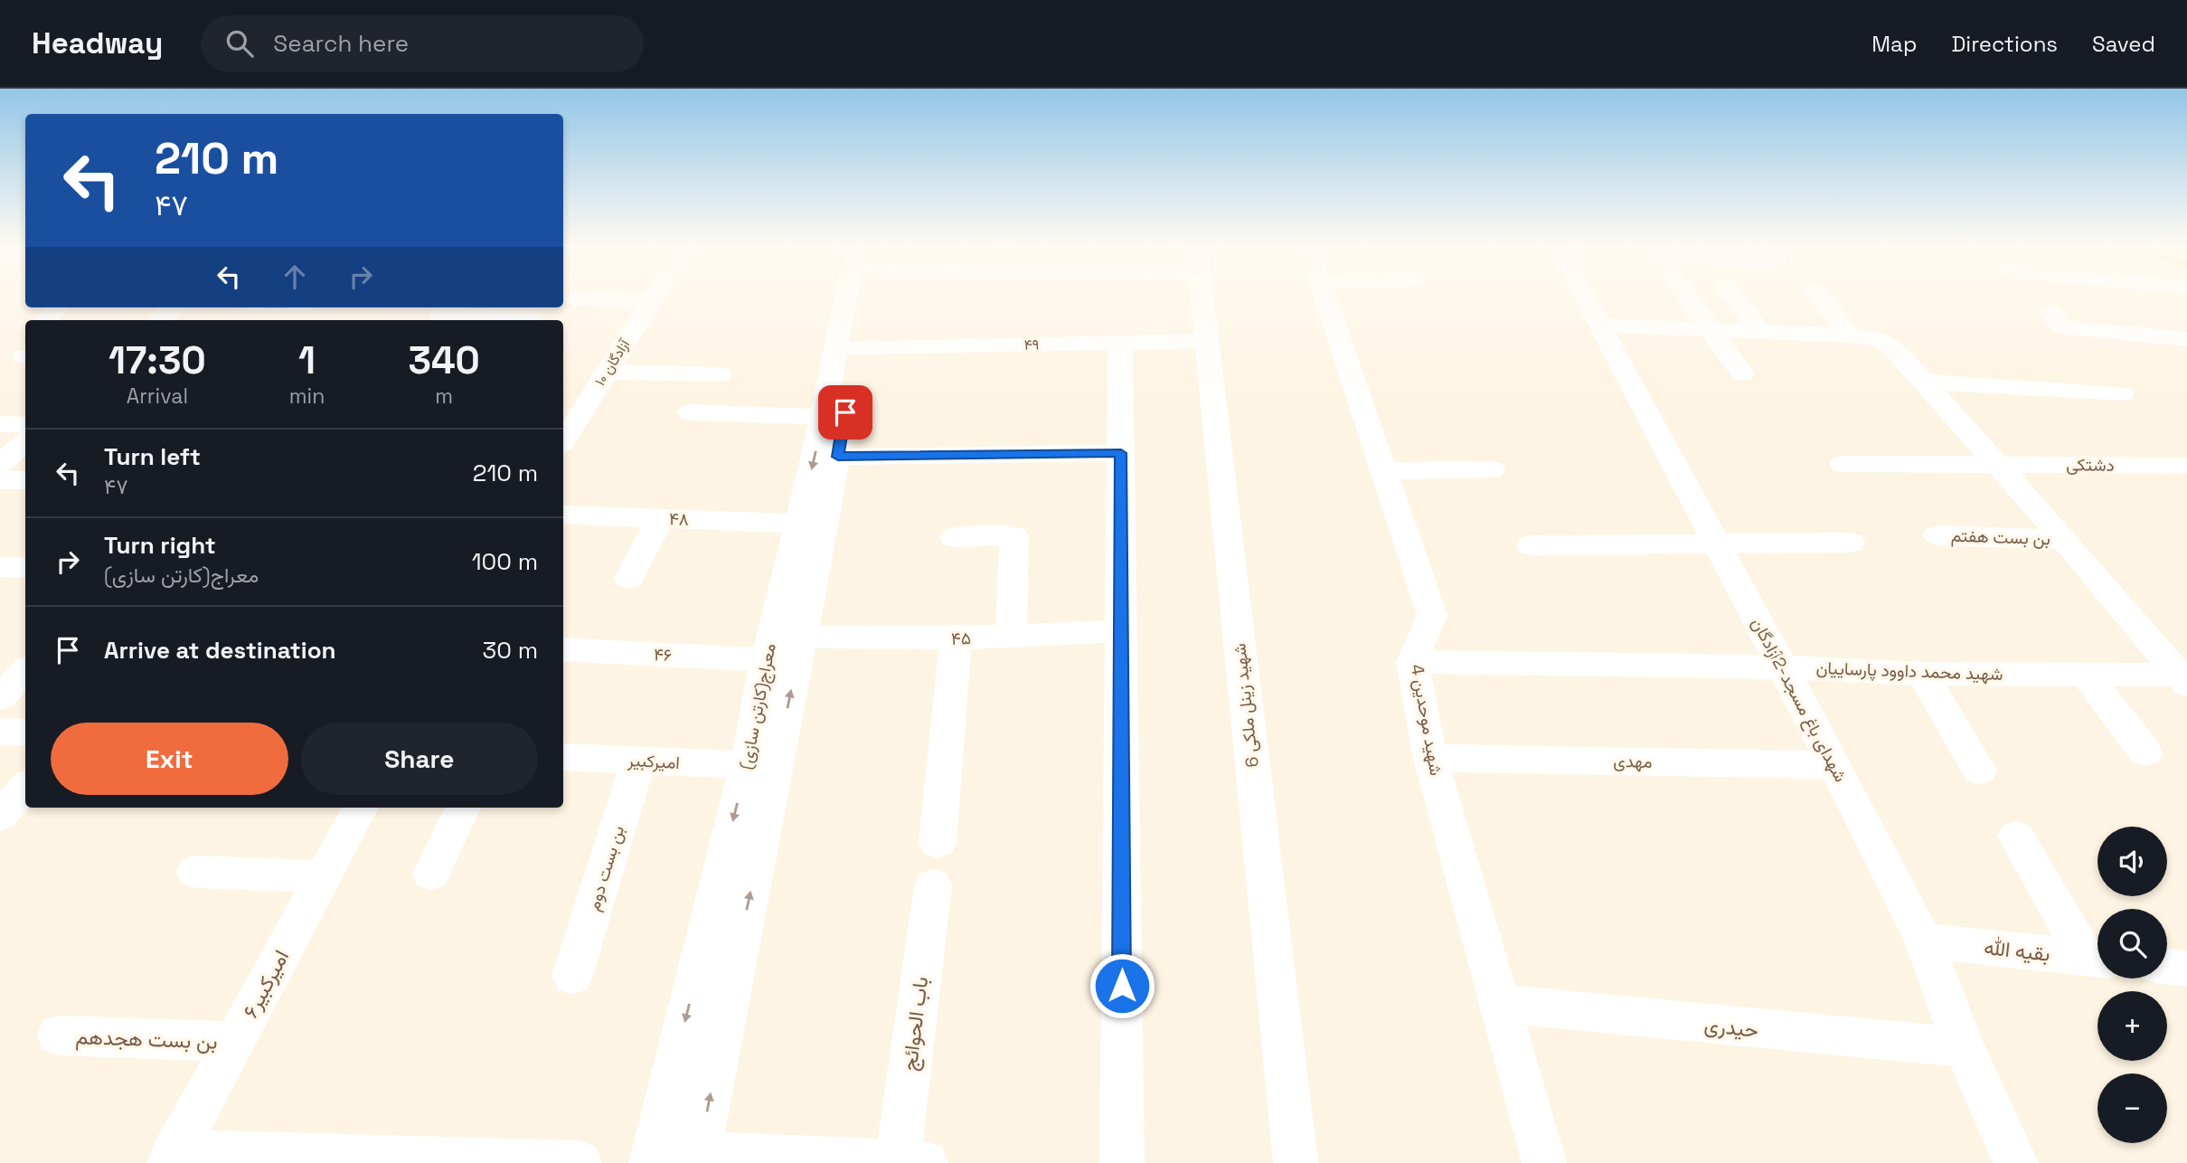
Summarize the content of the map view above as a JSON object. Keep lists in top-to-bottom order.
{
  "streets": {
    "street": [
      "۴۹",
      "۱۰ آزادگان",
      "دشتکی",
      "۴۸",
      "بن بست هفتم",
      "۴۵",
      "۴۶",
      "شهید محمد داوود پارساییان",
      "شهدای‌ باغ مسجد-2آزادگان",
      "6 شهید زینل ملکی",
      "معراج(کارتن سازی)",
      "4 شهید موحدین",
      "امیرکبیر",
      "مهدی",
      "بن بست دوم",
      "بقیه الله",
      "امیرکبیر۶",
      "باب الحوائج",
      "حیدری",
      "بن بست هجدهم"
    ]
  },
  "crossings": [
    ["۴۹", "6 شهید زینل ملکی"],
    ["۴۹", "معراج(کارتن سازی)"],
    ["دشتکی", "شهید محمد داوود پارساییان"],
    ["۴۸", "معراج(کارتن سازی)"],
    ["بن بست هفتم", "شهید محمد داوود پارساییان"],
    ["۴۵", "معراج(کارتن سازی)"],
    ["۴۶", "معراج(کارتن سازی)"],
    ["شهید محمد داوود پارساییان", "شهدای‌ باغ مسجد-2آزادگان"],
    ["شهید محمد داوود پارساییان", "4 شهید موحدین"],
    ["شهدای‌ باغ مسجد-2آزادگان", "مهدی"],
    ["شهدای‌ باغ مسجد-2آزادگان", "بقیه الله"],
    ["شهدای‌ باغ مسجد-2آزادگان", "حیدری"],
    ["معراج(کارتن سازی)", "امیرکبیر"],
    ["4 شهید موحدین", "مهدی"],
    ["4 شهید موحدین", "حیدری"],
    ["امیرکبیر", "بن بست دوم"],
    ["امیرکبیر۶", "بن بست هجدهم"]
  ],
  "page": {
    "header": "Headway",
    "search": "Search here",
    "nav": ["Map", "Directions", "Saved"],
    "turn": ["210 m", "۴۷"],
    "eta": [
      "17:30",
      "Arrival",
      "1",
      "min",
      "340",
      "m"
    ],
    "list": [
      {
        "name": "Turn left",
        "note": "۴۷",
        "value": "210 m"
      },
      {
        "name": "Turn right",
        "note": "معراج(کارتن سازی)",
        "value": "100 m"
      },
      {
        "name": "Arrive at destination",
        "value": "30 m"
      }
    ],
    "buttons": ["Exit", "Share"],
    "map_buttons": ["+", "−"]
  }
}
